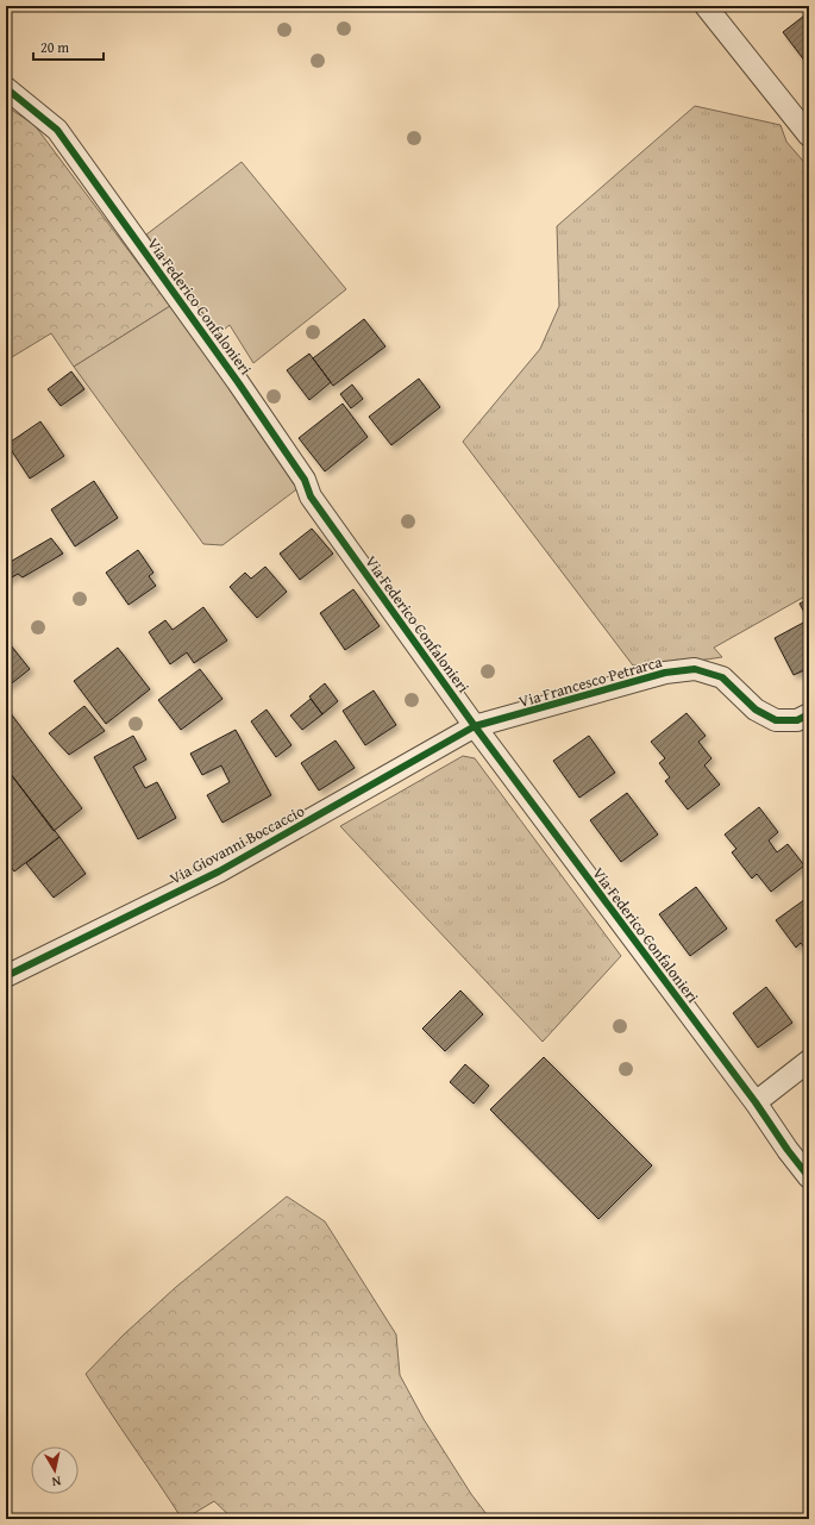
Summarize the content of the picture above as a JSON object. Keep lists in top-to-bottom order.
{
  "streets": {
    "street": ["Via Federico Confalonieri", "Via Francesco Petrarca", "Via Giovanni Boccaccio"]
  },
  "crossings": [
    ["Via Federico Confalonieri", "Via Francesco Petrarca"],
    ["Via Federico Confalonieri", "Via Giovanni Boccaccio"],
    ["Via Francesco Petrarca", "Via Giovanni Boccaccio"]
  ],
  "scale_bar": "20 m",
  "north": "bottom"
}
